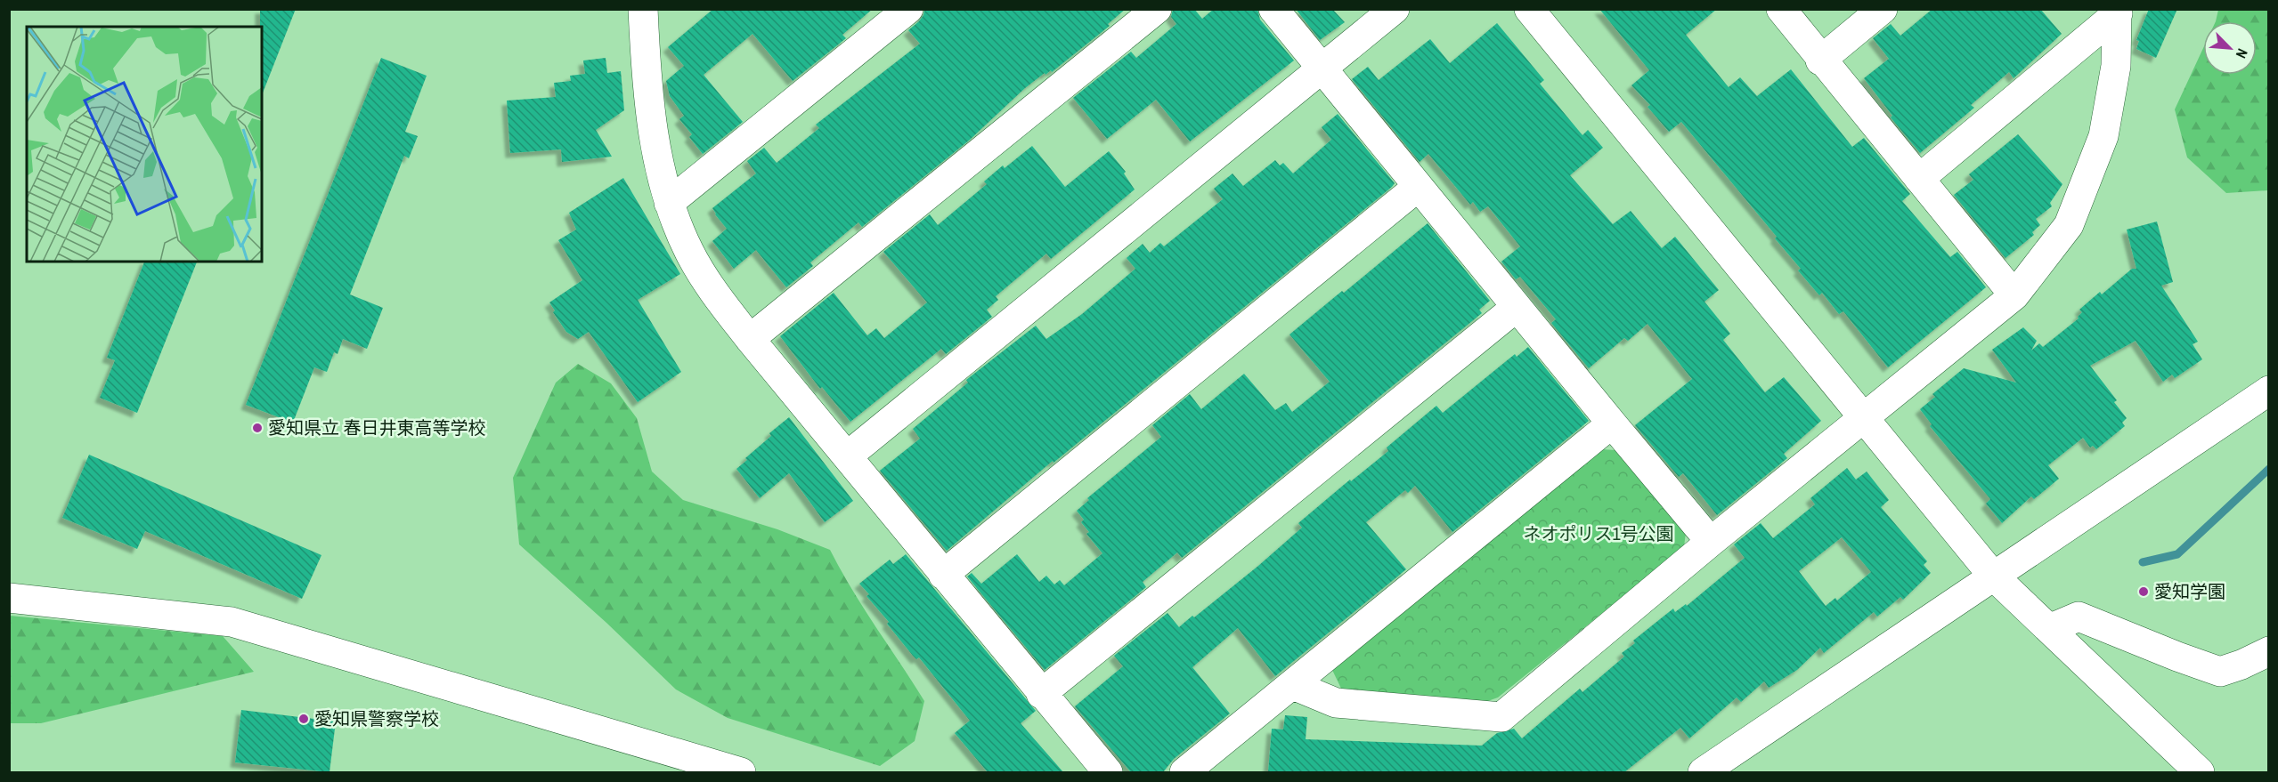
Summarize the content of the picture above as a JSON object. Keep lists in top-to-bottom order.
{
  "parks": ["ネオポリス1号公園"],
  "places": ["愛知県立 春日井東高等学校", "愛知学園", "愛知県警察学校"],
  "north": "bottom right"
}
